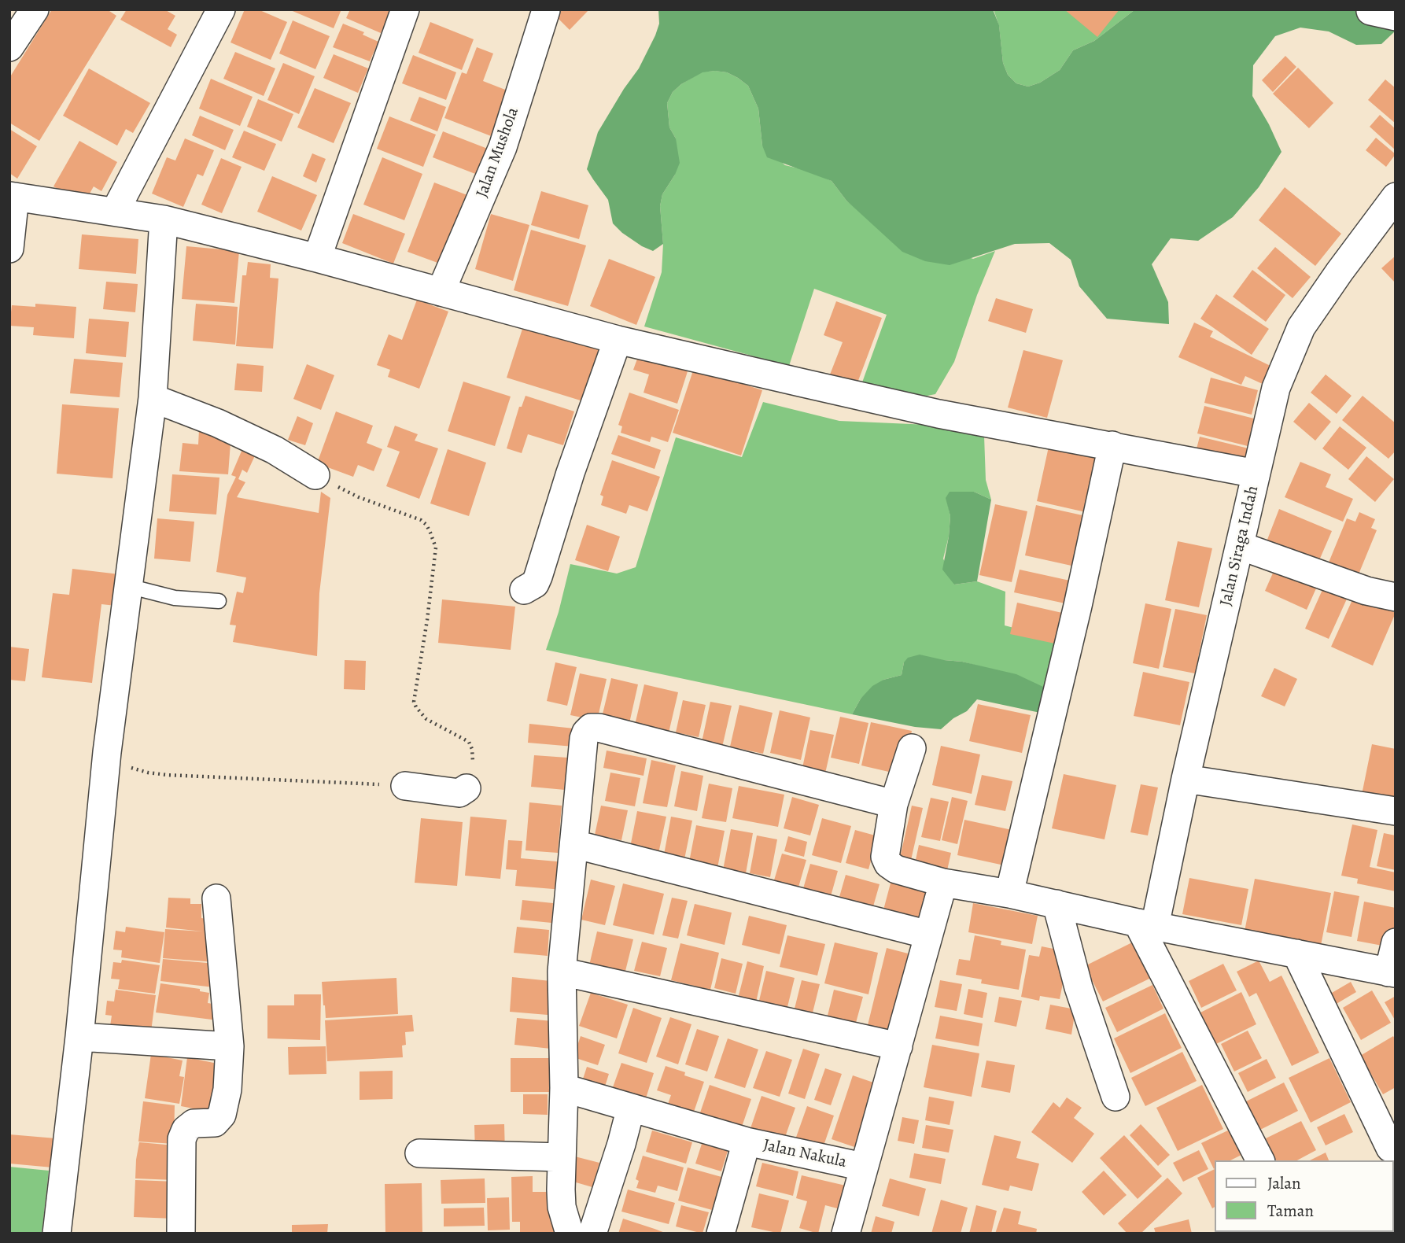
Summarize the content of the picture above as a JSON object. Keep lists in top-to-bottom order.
{
  "streets": {
    "street": ["Jalan Mushola", "Jalan Siraga Indah", "Jalan Nakula"]
  },
  "legend": ["Jalan", "Taman"]
}
